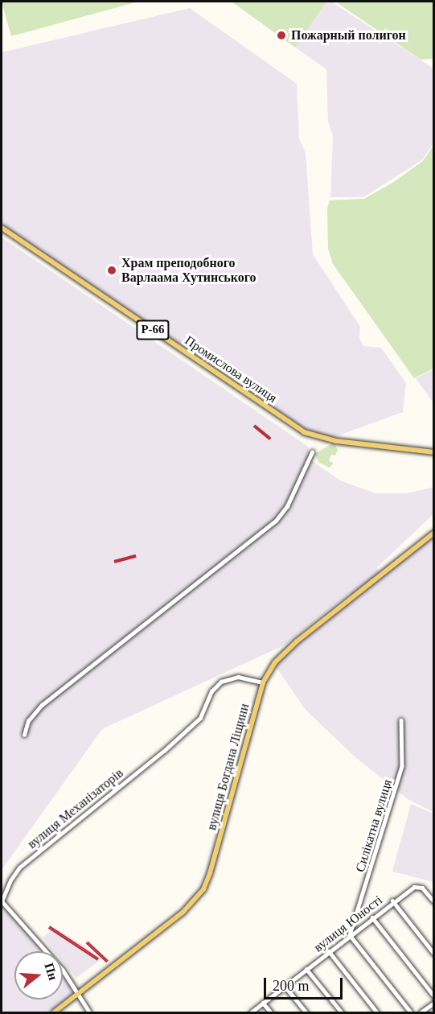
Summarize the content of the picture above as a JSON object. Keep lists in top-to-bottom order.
{
  "streets": {
    "main road": ["Р-66", "Промислова вулиця", "вулиця Богдана Ліщини"],
    "street": ["вулиця Механізаторів", "Силікатна вулиця", "вулиця Юності"]
  },
  "crossings": [
    ["вулиця Богдана Ліщини", "вулиця Механізаторів"],
    ["Силікатна вулиця", "вулиця Юності"]
  ],
  "places": ["Пожарный полигон", "Храм преподобного Варлаама Хутинського"],
  "scale_bar": "200 m",
  "north": "right"
}
